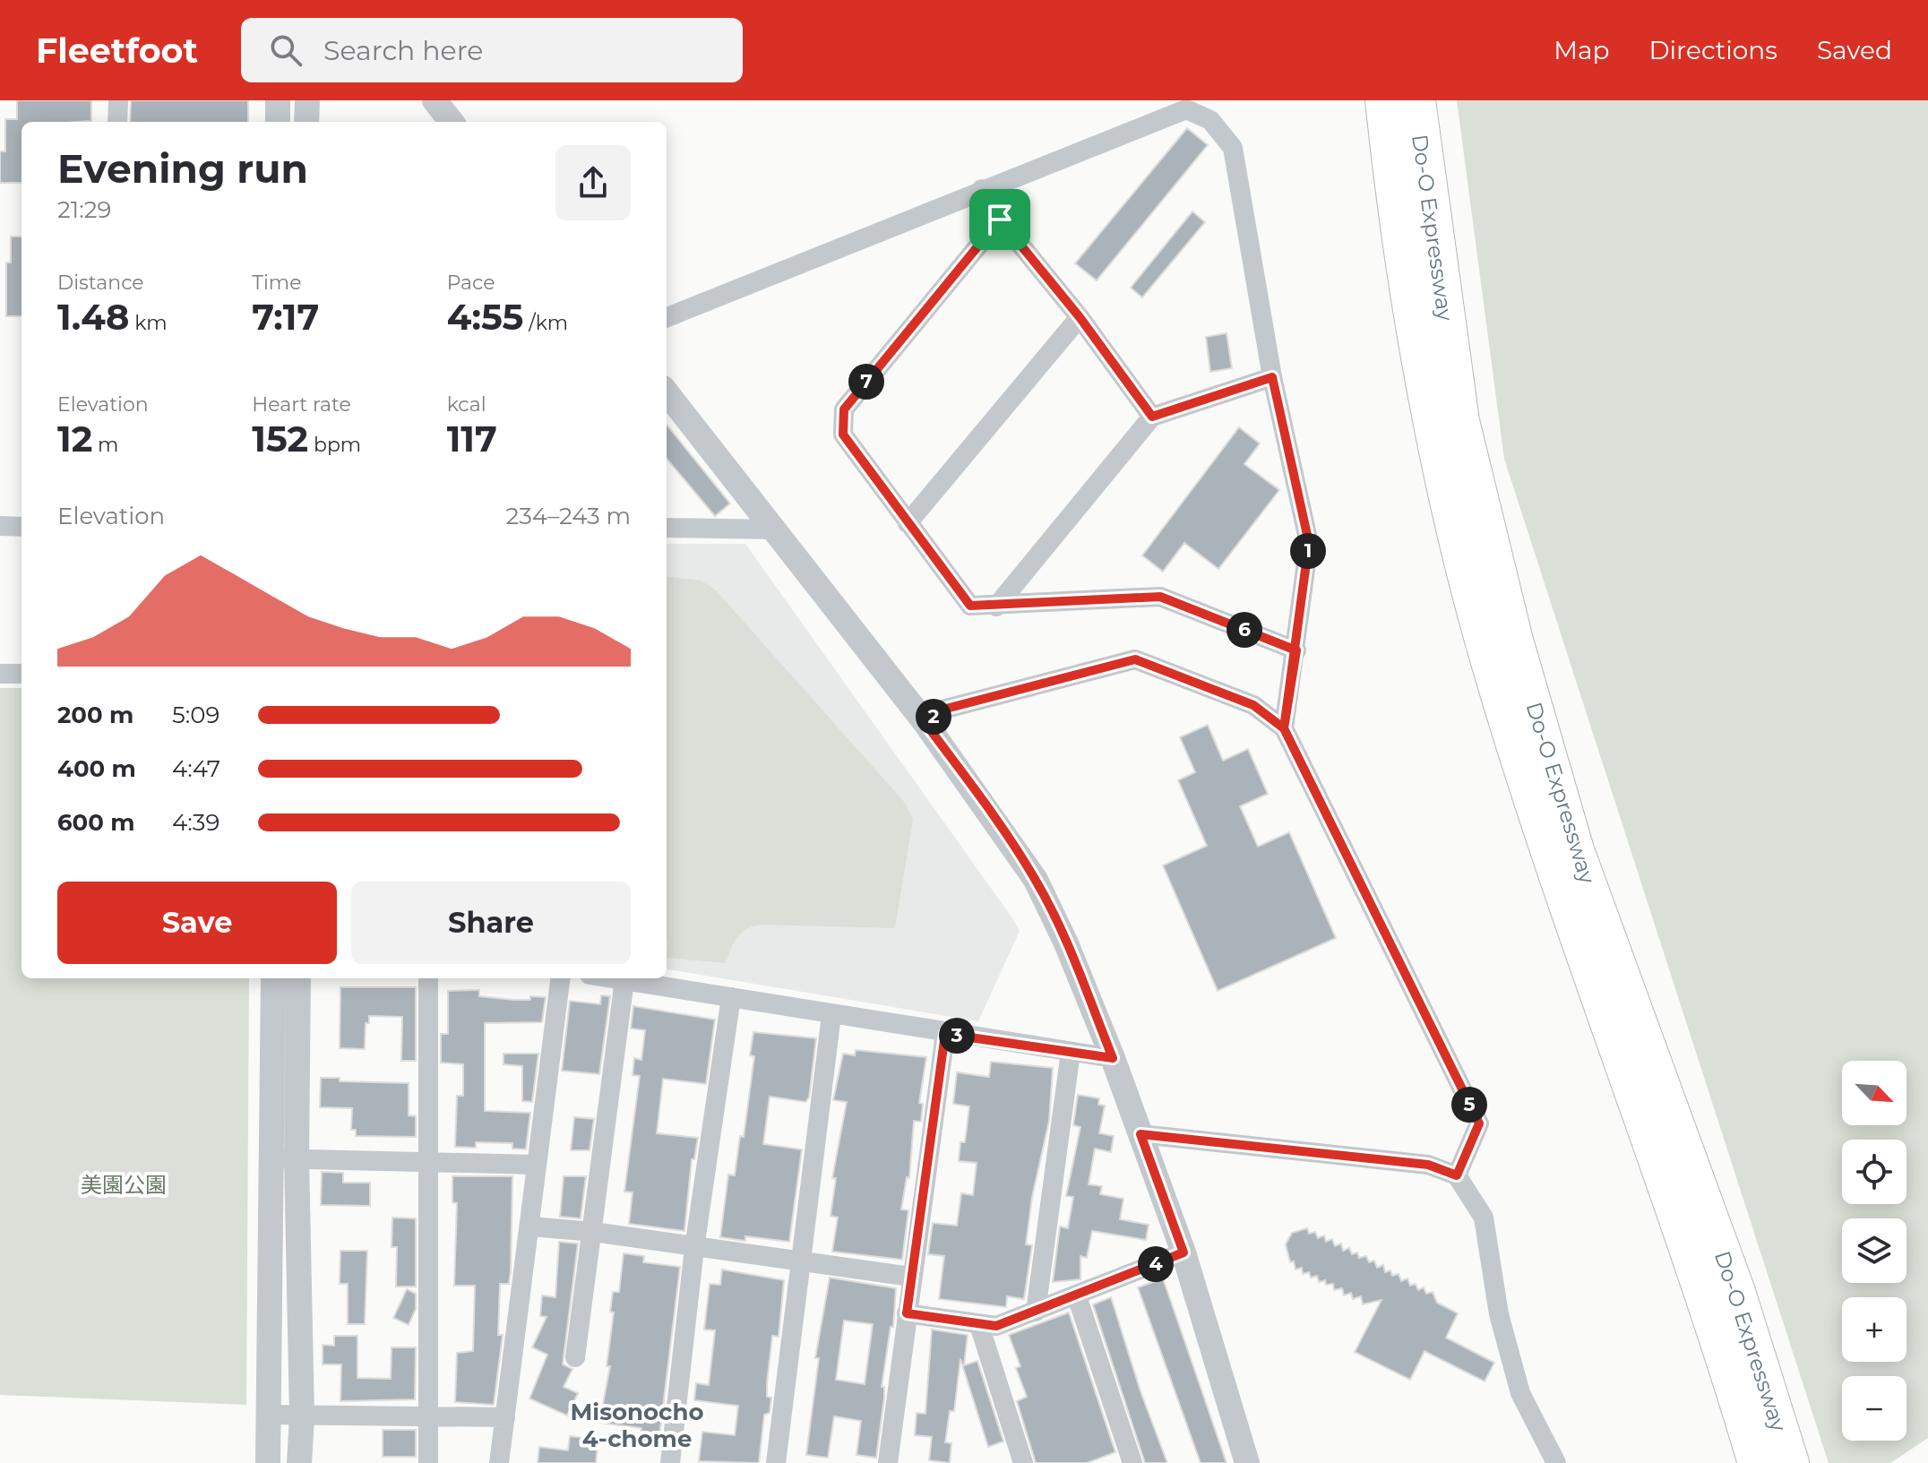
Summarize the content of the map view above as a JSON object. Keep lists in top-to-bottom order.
{
  "streets": {
    "highway": ["Do-O Expressway"]
  },
  "districts": ["Misonocho 4-chome"],
  "parks": ["美園公園"],
  "north": "bottom right",
  "page": {
    "header": "Fleetfoot",
    "search": "Search here",
    "nav": ["Map", "Directions", "Saved"],
    "heading": ["Evening run", "21:29"],
    "stats": [
      ["Distance", "1.48 km"],
      ["Time", "7:17"],
      ["Pace", "4:55 /km"],
      ["Elevation", "12 m"],
      ["Heart rate", "152 bpm"],
      ["kcal", "117"]
    ],
    "pins": [
      "7",
      "1",
      "6",
      "2",
      "3",
      "5",
      "4"
    ],
    "chart": ["Elevation", "234–243 m"],
    "list": [
      {
        "name": "200 m",
        "note": "5:09"
      },
      {
        "name": "400 m",
        "note": "4:47"
      },
      {
        "name": "600 m",
        "note": "4:39"
      }
    ],
    "buttons": ["Save", "Share"],
    "map_buttons": ["+", "−"]
  }
}
